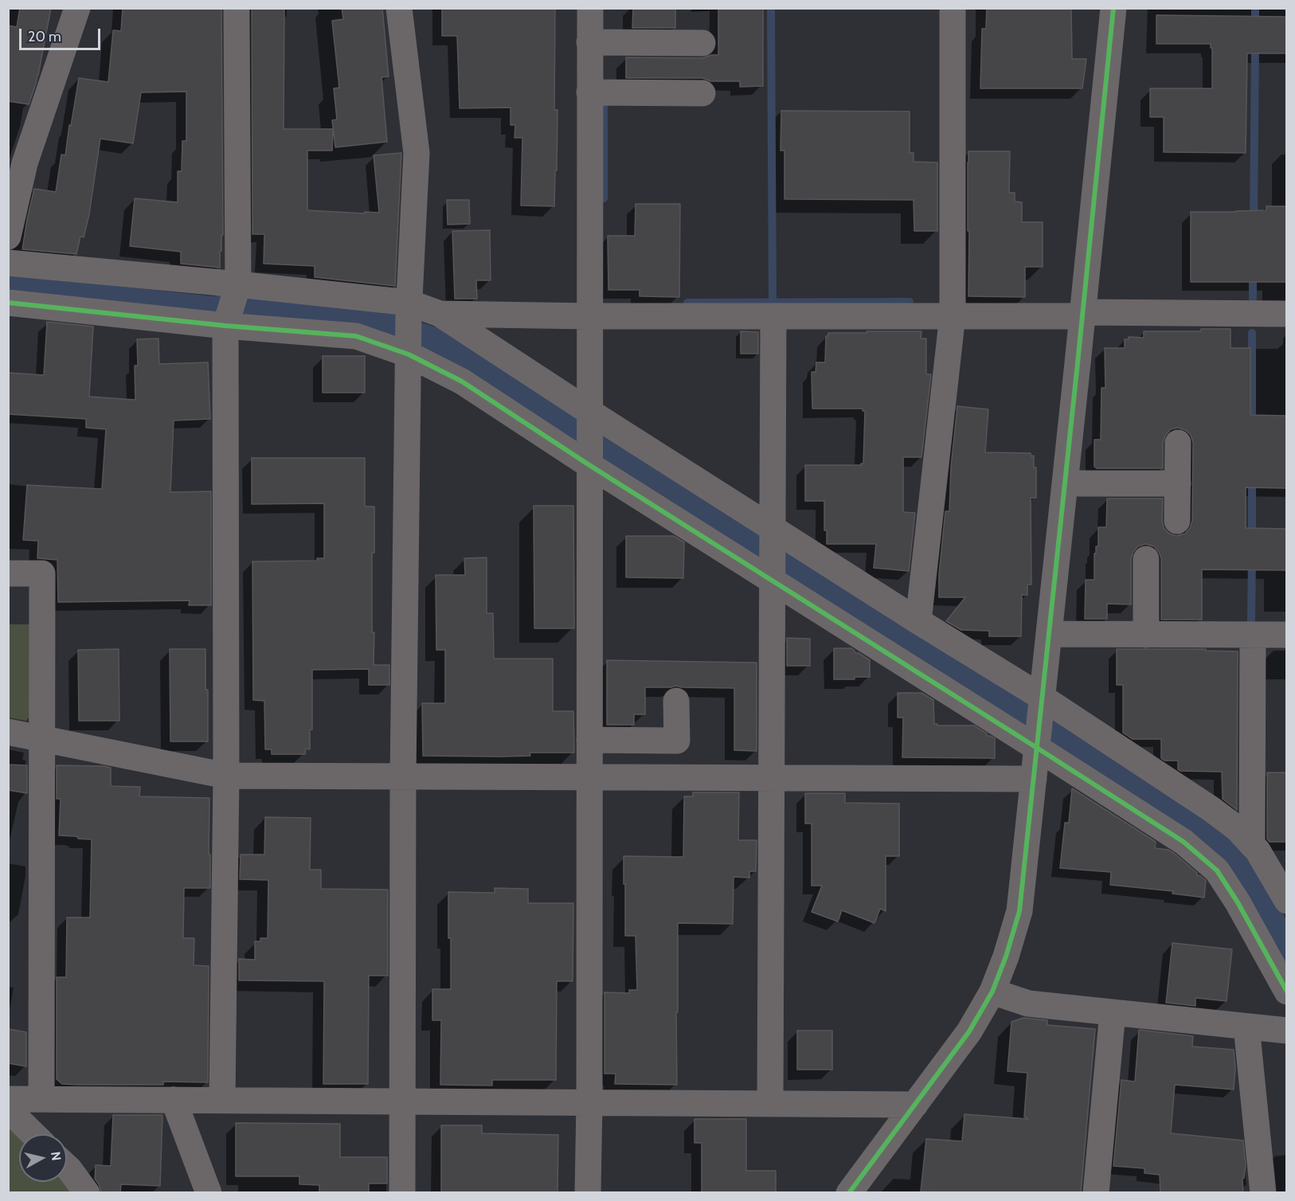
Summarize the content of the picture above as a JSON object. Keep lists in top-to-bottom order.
{
  "scale_bar": "20 m",
  "north": "right"
}
